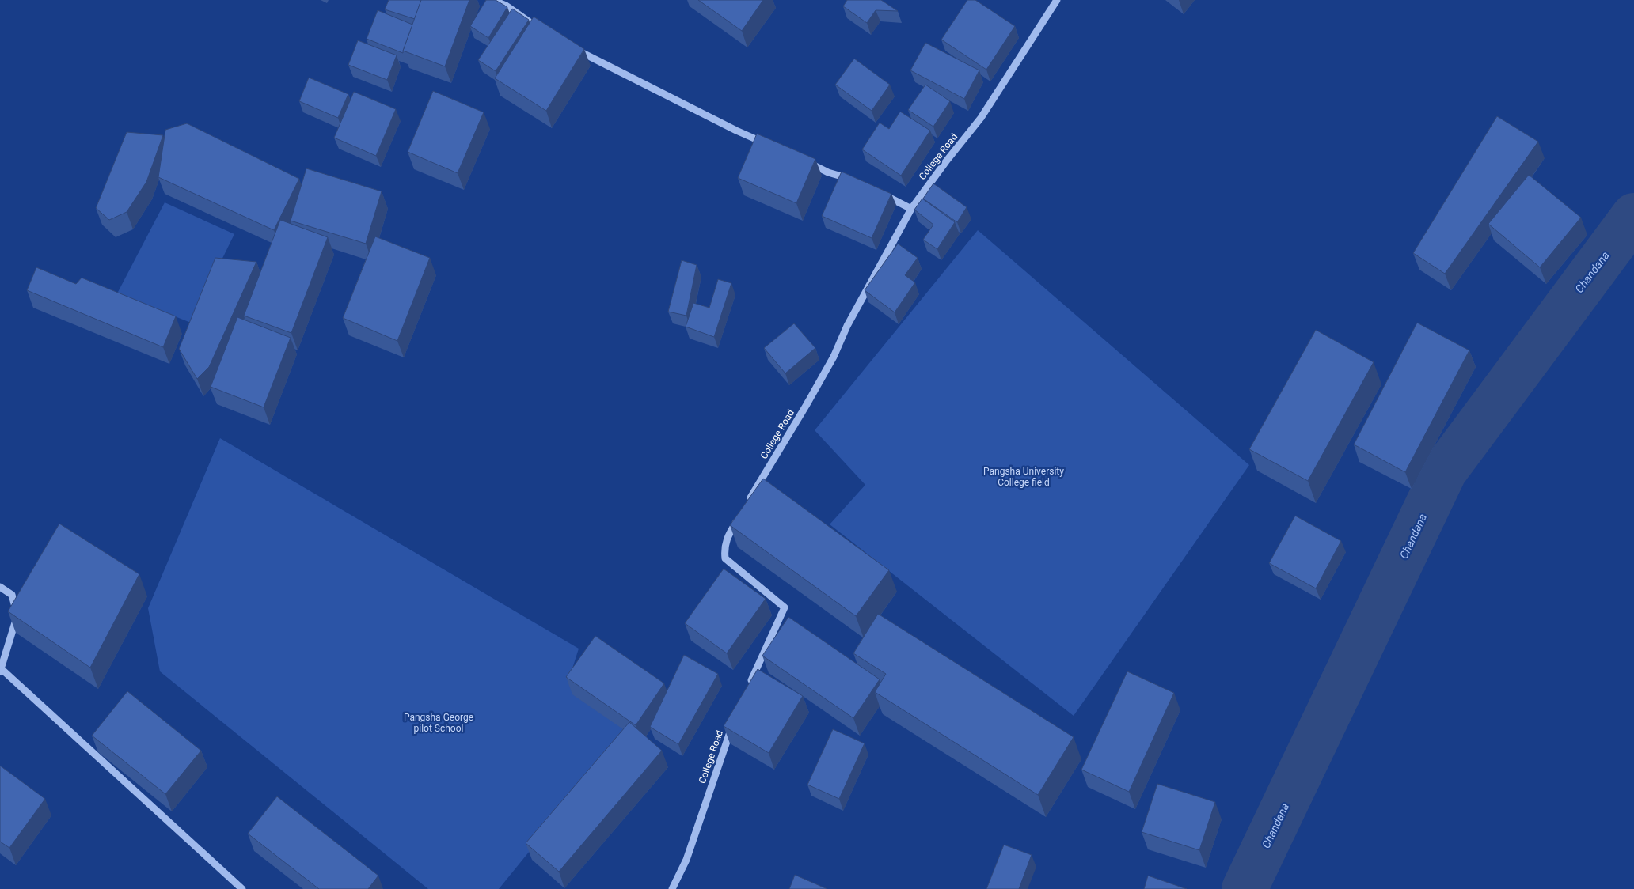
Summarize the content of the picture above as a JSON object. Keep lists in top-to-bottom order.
{
  "streets": {
    "street": ["College Road"]
  },
  "water": ["Chandana"],
  "parks": ["Pangsha University College field", "Pangsha George pilot School"]
}
